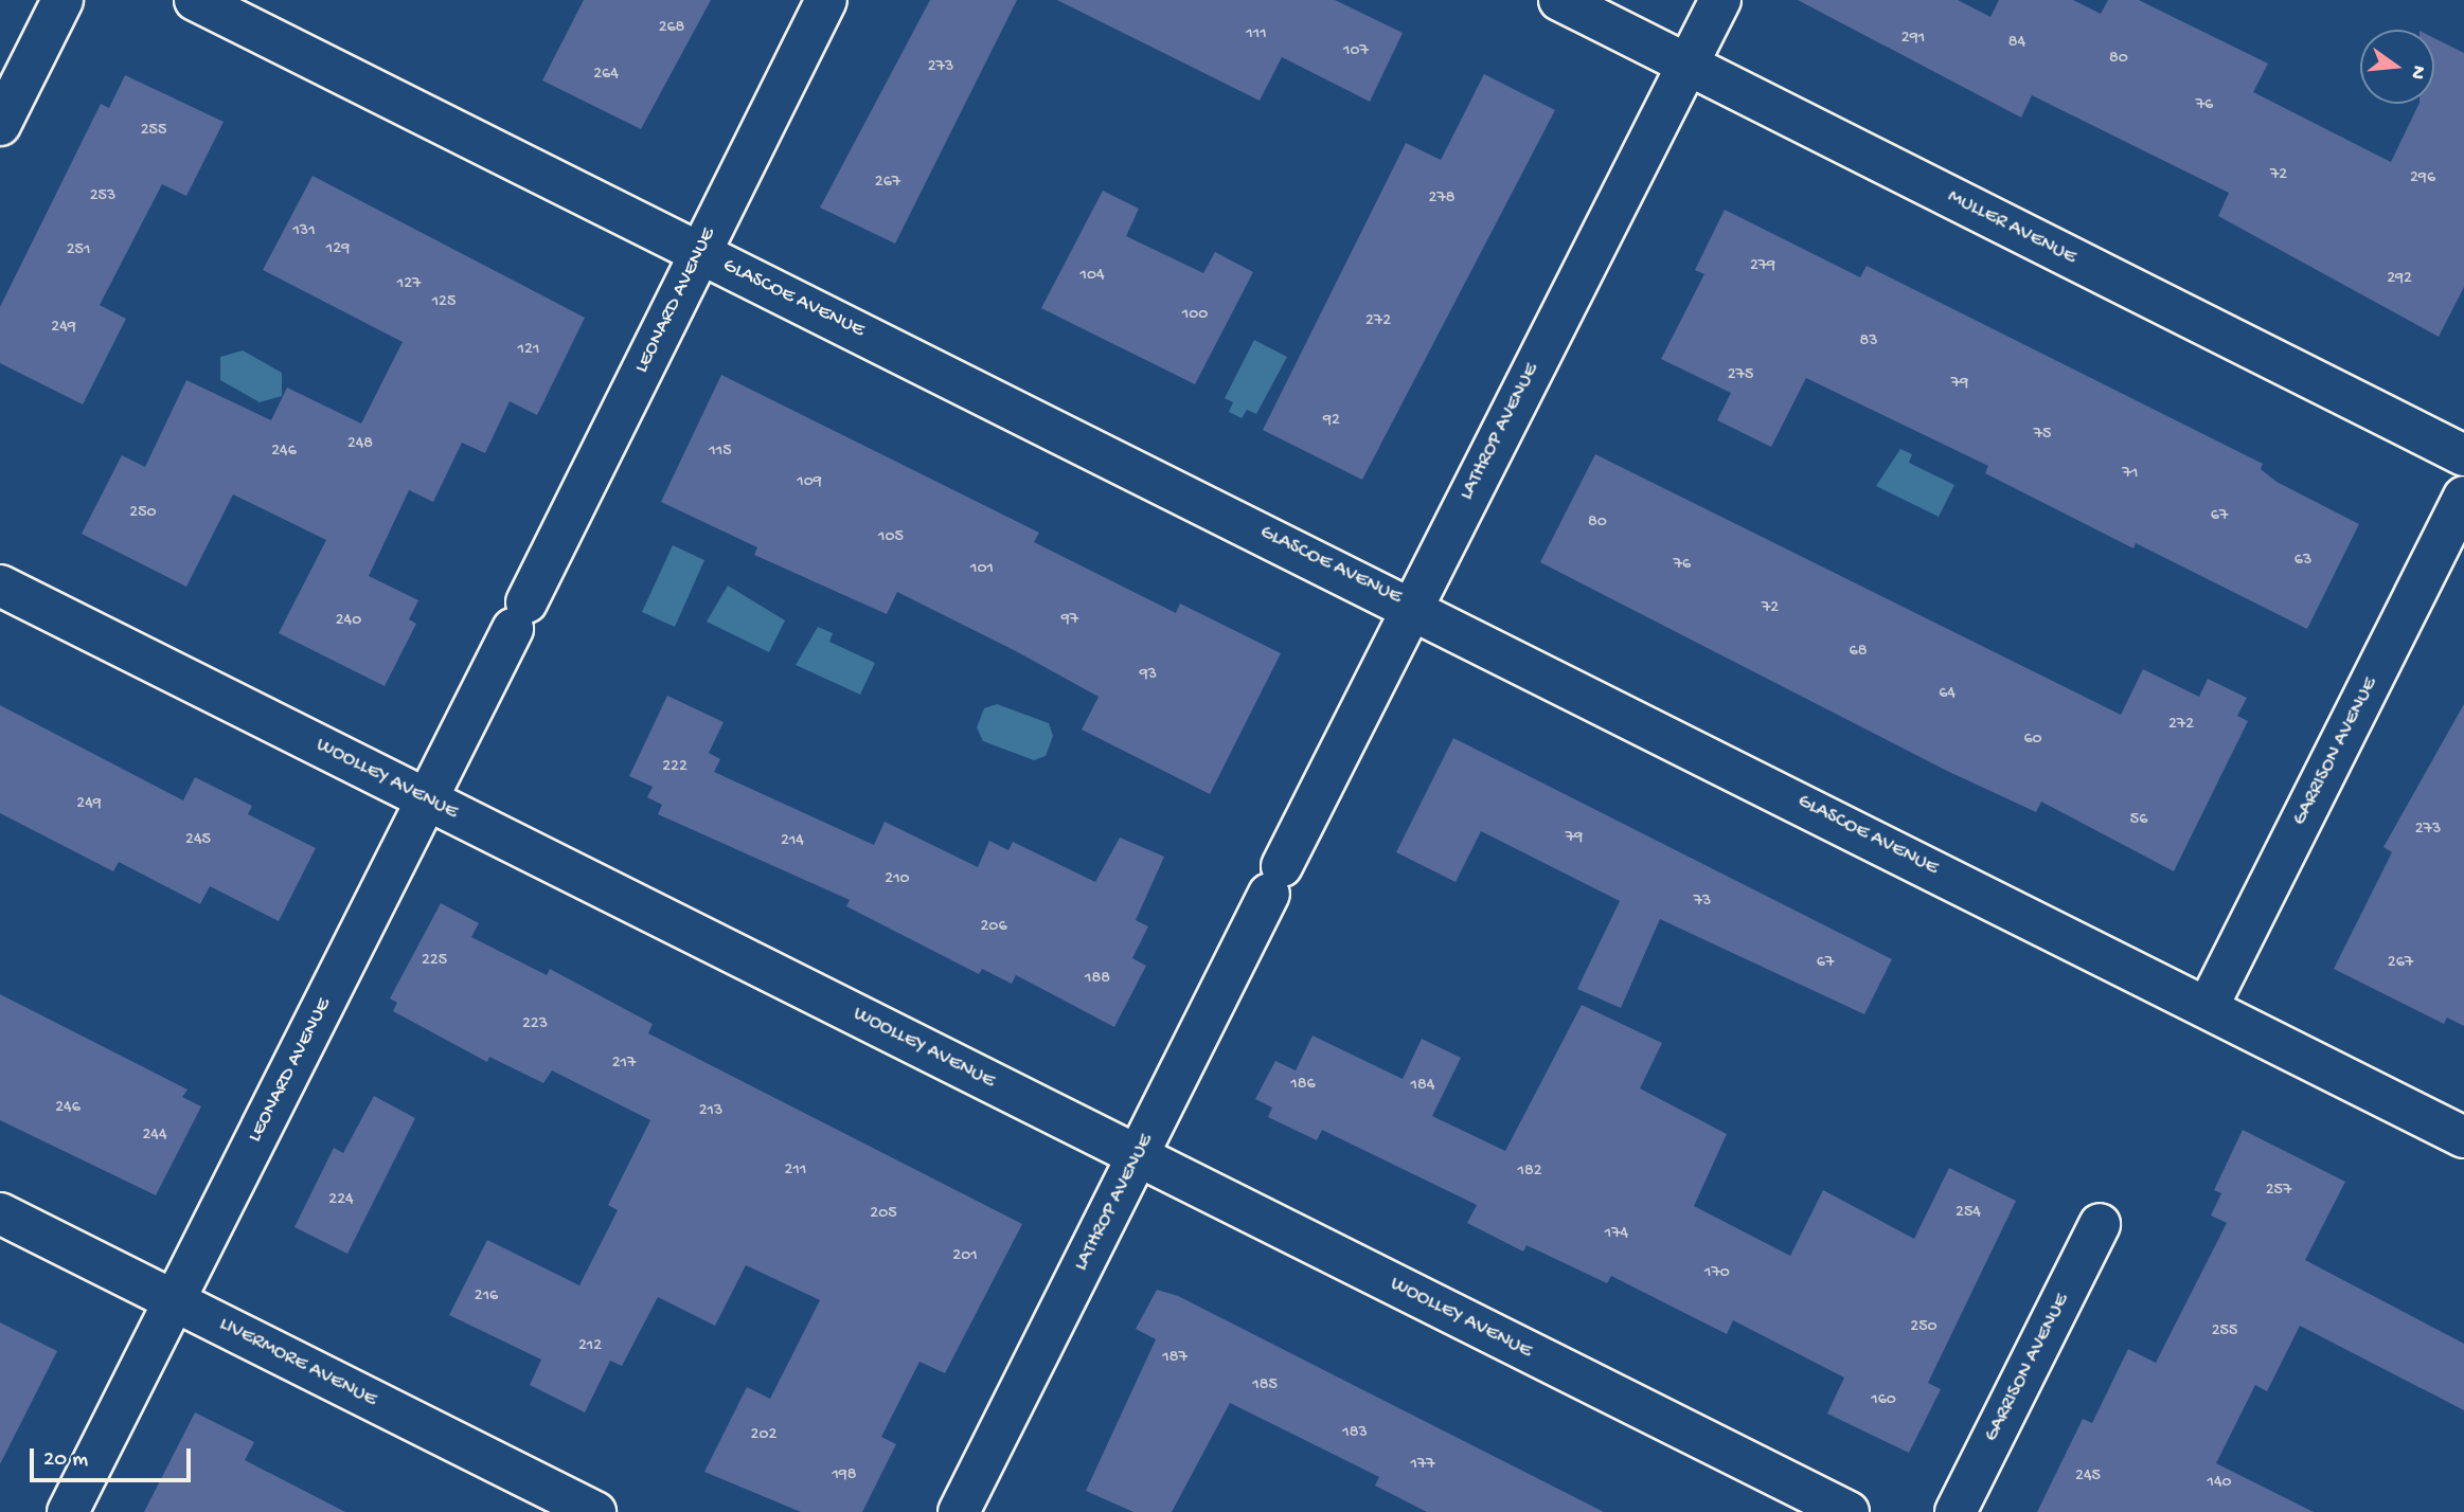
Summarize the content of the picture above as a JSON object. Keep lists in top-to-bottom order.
{
  "streets": {
    "street": [
      "MULLER AVENUE",
      "GLASCOE AVENUE",
      "LEONARD AVENUE",
      "LATHROP AVENUE",
      "GARRISON AVENUE",
      "WOOLLEY AVENUE",
      "LIVERMORE AVENUE"
    ]
  },
  "crossings": [
    ["MULLER AVENUE", "LATHROP AVENUE"],
    ["GLASCOE AVENUE", "LEONARD AVENUE"],
    ["GLASCOE AVENUE", "LATHROP AVENUE"],
    ["GLASCOE AVENUE", "GARRISON AVENUE"],
    ["LEONARD AVENUE", "WOOLLEY AVENUE"],
    ["LEONARD AVENUE", "LIVERMORE AVENUE"],
    ["LATHROP AVENUE", "WOOLLEY AVENUE"]
  ],
  "house_numbers": [
    "268",
    "111",
    "291",
    "84",
    "107",
    "80",
    "273",
    "264",
    "76",
    "255",
    "72",
    "296",
    "267",
    "253",
    "278",
    "131",
    "129",
    "251",
    "279",
    "104",
    "292",
    "127",
    "125",
    "100",
    "272",
    "249",
    "83",
    "121",
    "275",
    "79",
    "92",
    "75",
    "248",
    "246",
    "115",
    "71",
    "109",
    "250",
    "67",
    "80",
    "105",
    "63",
    "76",
    "101",
    "72",
    "97",
    "240",
    "68",
    "93",
    "64",
    "272",
    "60",
    "222",
    "249",
    "56",
    "273",
    "79",
    "245",
    "214",
    "210",
    "73",
    "206",
    "225",
    "67",
    "267",
    "188",
    "223",
    "217",
    "186",
    "184",
    "246",
    "213",
    "244",
    "211",
    "182",
    "257",
    "224",
    "254",
    "205",
    "174",
    "201",
    "170",
    "216",
    "250",
    "255",
    "212",
    "187",
    "185",
    "160",
    "183",
    "202",
    "177",
    "198",
    "245",
    "140"
  ],
  "scale_bar": "20 m",
  "north": "right"
}
